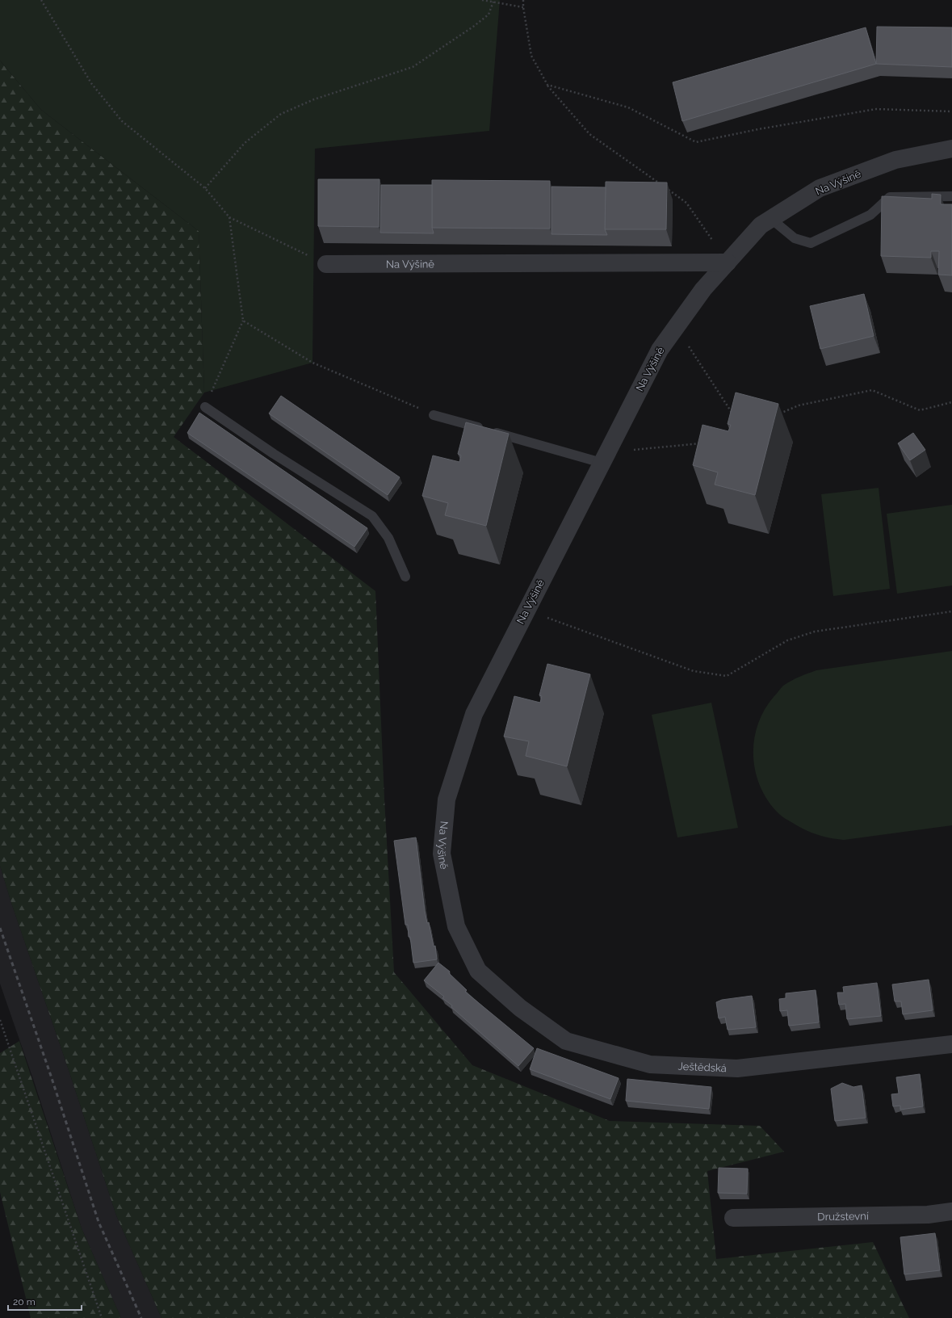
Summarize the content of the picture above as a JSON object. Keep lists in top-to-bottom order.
{
  "streets": {
    "street": ["Na Výšině", "Ještědská", "Družstevní"]
  },
  "crossings": [
    ["Na Výšině", "Ještědská"]
  ],
  "scale_bar": "20 m"
}
